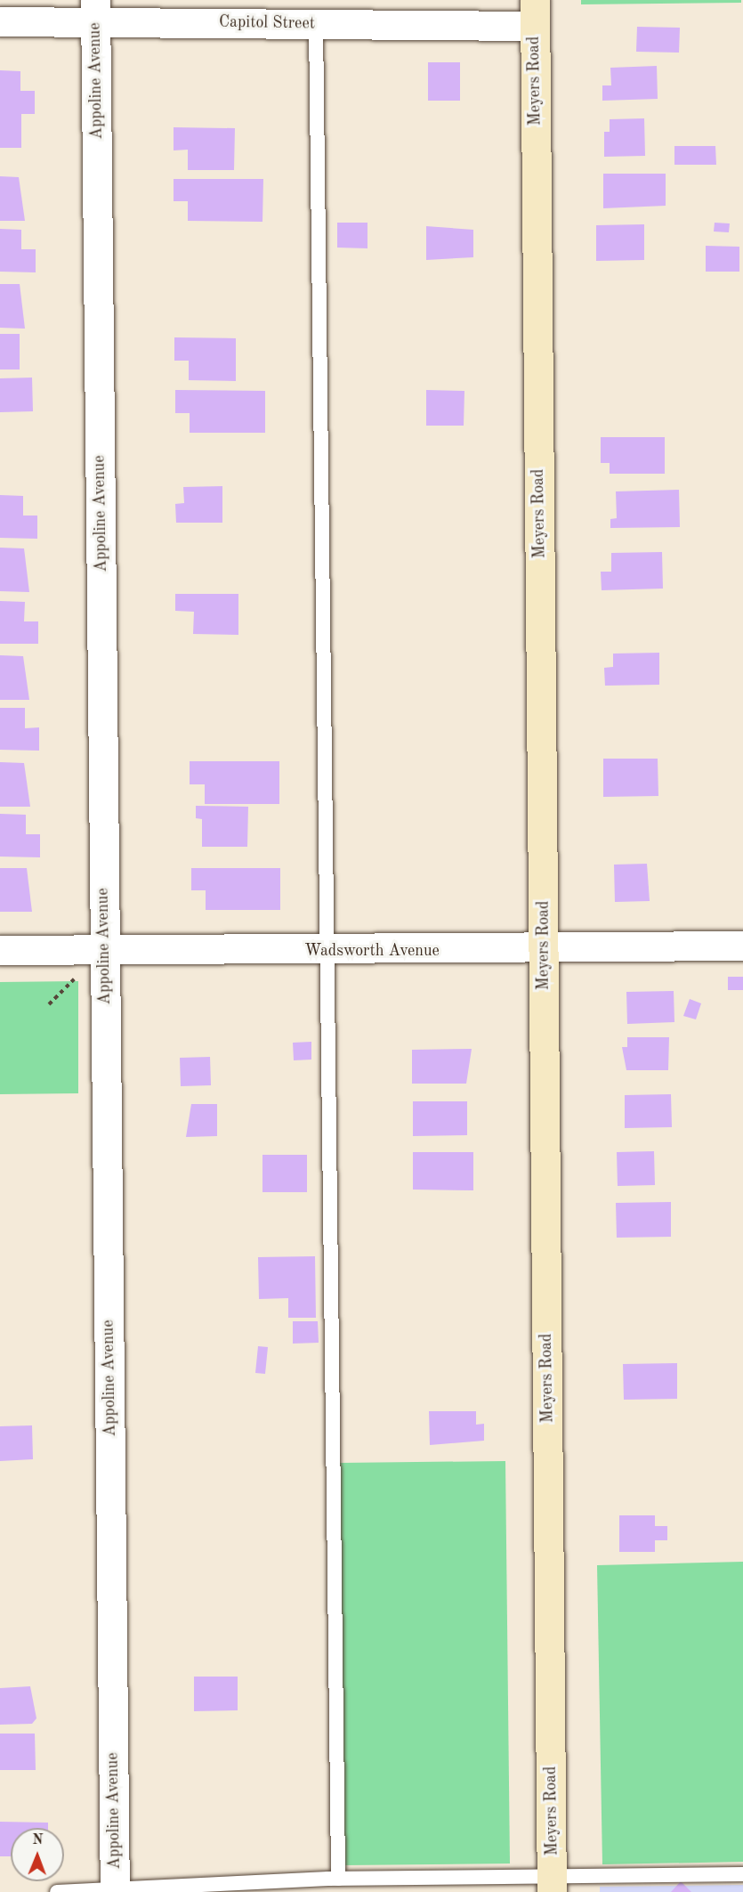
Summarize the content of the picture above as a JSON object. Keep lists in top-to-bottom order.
{
  "streets": {
    "street": [
      "Capitol Street",
      "Appoline Avenue",
      "Meyers Road",
      "Wadsworth Avenue"
    ]
  },
  "crossings": [
    ["Capitol Street", "Appoline Avenue"],
    ["Capitol Street", "Meyers Road"],
    ["Appoline Avenue", "Wadsworth Avenue"],
    ["Meyers Road", "Wadsworth Avenue"]
  ],
  "north": "top"
}
